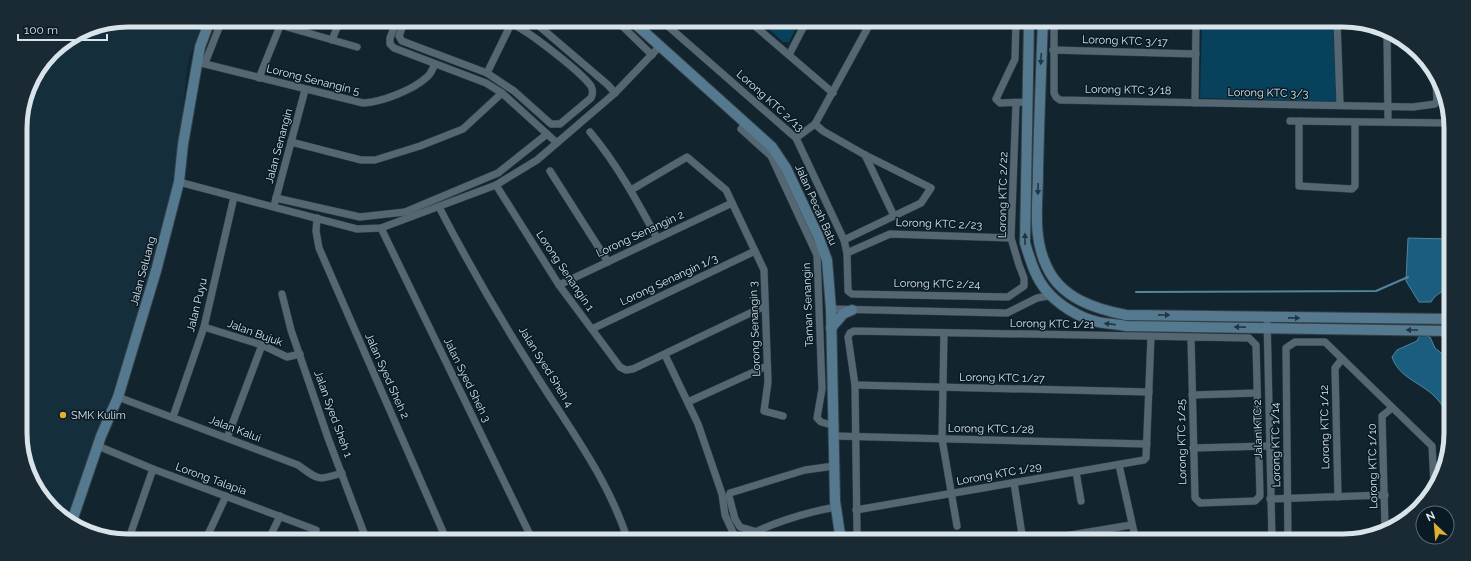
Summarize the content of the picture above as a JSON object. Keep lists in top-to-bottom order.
{
  "streets": {
    "street": [
      "Lorong KTC 3/17",
      "Lorong Senangin 5",
      "Lorong KTC 3/18",
      "Lorong KTC 3/3",
      "Lorong KTC 2/13",
      "Jalan Senangin",
      "Lorong KTC 2/22",
      "Jalan Pecah Batu",
      "Lorong KTC 2/23",
      "Lorong Senangin 2",
      "Jalan Seluang",
      "Lorong Senangin 1",
      "Lorong Senangin 1/3",
      "Lorong KTC 2/24",
      "Jalan Puyu",
      "Taman Senangin",
      "Lorong KTC 1/21",
      "Lorong Senangin 3",
      "Jalan Bujuk",
      "Jalan Syed Sheh 4",
      "Jalan Syed Sheh 2",
      "Lorong KTC 1/27",
      "Jalan Syed Sheh 3",
      "Jalan Syed Sheh 1",
      "Lorong KTC 1/12",
      "Jalan Kalui",
      "Lorong KTC 1/28",
      "Jalan KTC 2",
      "Lorong KTC 1/25",
      "Lorong KTC 1/14",
      "Lorong KTC 1/10",
      "Lorong KTC 1/29",
      "Lorong Talapia"
    ]
  },
  "crossings": [
    ["Lorong KTC 3/17", "Lorong KTC 3/18"],
    ["Lorong Senangin 5", "Jalan Senangin"],
    ["Lorong Senangin 5", "Jalan Seluang"],
    ["Lorong KTC 3/18", "Lorong KTC 3/3"],
    ["Lorong KTC 2/13", "Lorong KTC 2/23"],
    ["Lorong KTC 2/13", "Lorong KTC 2/24"],
    ["Lorong KTC 2/22", "Lorong KTC 2/23"],
    ["Lorong KTC 2/22", "Lorong KTC 2/24"],
    ["Jalan Pecah Batu", "Taman Senangin"],
    ["Jalan Pecah Batu", "Lorong KTC 1/28"],
    ["Lorong Senangin 2", "Lorong Senangin 1"],
    ["Lorong Senangin 2", "Lorong Senangin 3"],
    ["Jalan Seluang", "Jalan Kalui"],
    ["Jalan Seluang", "Lorong Talapia"],
    ["Lorong Senangin 1", "Lorong Senangin 1/3"],
    ["Lorong Senangin 1/3", "Lorong Senangin 3"],
    ["Jalan Puyu", "Jalan Bujuk"],
    ["Jalan Puyu", "Jalan Kalui"],
    ["Lorong KTC 1/21", "Lorong KTC 1/27"],
    ["Lorong KTC 1/21", "Lorong KTC 1/28"],
    ["Lorong KTC 1/21", "Lorong KTC 1/25"],
    ["Lorong KTC 1/21", "Lorong KTC 1/29"],
    ["Jalan Bujuk", "Jalan Syed Sheh 1"],
    ["Jalan Syed Sheh 1", "Jalan Kalui"],
    ["Lorong KTC 1/12", "Lorong KTC 1/14"],
    ["Lorong KTC 1/28", "Lorong KTC 1/29"]
  ],
  "places": ["SMK Kulim"],
  "scale_bar": "100 m",
  "north": "top left"
}
